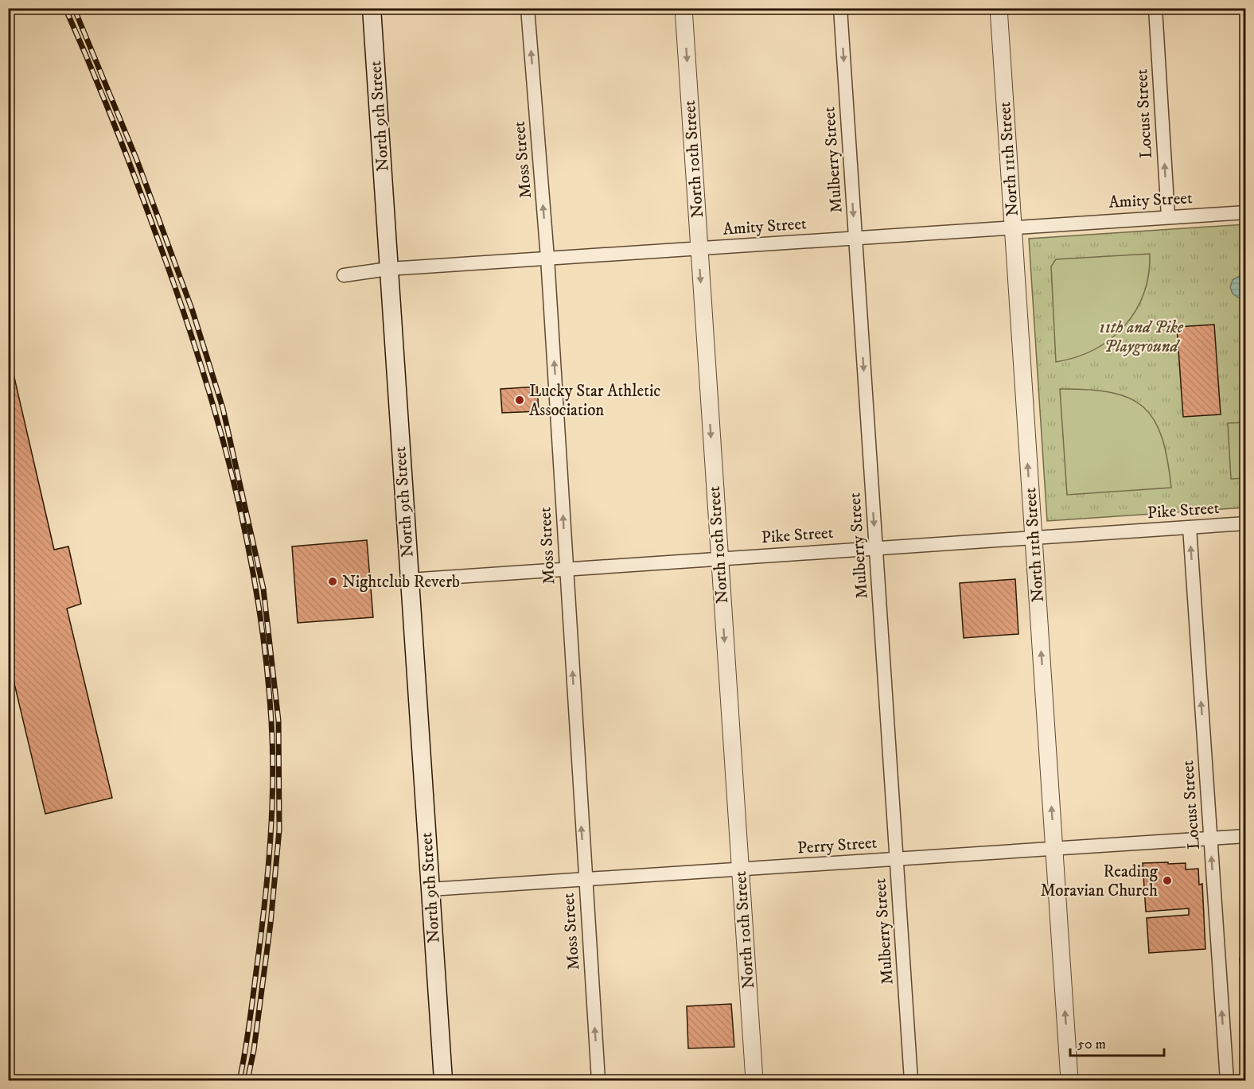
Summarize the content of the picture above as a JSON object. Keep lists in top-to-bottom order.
{
  "streets": {
    "main road": ["North 9th Street"],
    "street": [
      "Locust Street",
      "North 10th Street",
      "North 11th Street",
      "Moss Street",
      "Mulberry Street",
      "Amity Street",
      "Pike Street",
      "Perry Street"
    ]
  },
  "crossings": [
    ["Locust Street", "Amity Street"],
    ["Locust Street", "Pike Street"],
    ["Locust Street", "Perry Street"],
    ["North 9th Street", "Amity Street"],
    ["North 9th Street", "Pike Street"],
    ["North 9th Street", "Perry Street"],
    ["North 10th Street", "Amity Street"],
    ["North 10th Street", "Pike Street"],
    ["North 10th Street", "Perry Street"],
    ["North 11th Street", "Amity Street"],
    ["North 11th Street", "Pike Street"],
    ["North 11th Street", "Perry Street"],
    ["Moss Street", "Amity Street"],
    ["Moss Street", "Pike Street"],
    ["Moss Street", "Perry Street"],
    ["Mulberry Street", "Amity Street"],
    ["Mulberry Street", "Pike Street"],
    ["Mulberry Street", "Perry Street"]
  ],
  "one_way": [
    "Locust Street",
    "North 10th Street",
    "North 11th Street",
    "Moss Street",
    "Mulberry Street"
  ],
  "parks": ["11th and Pike Playground"],
  "places": ["Lucky Star Athletic Association", "Nightclub Reverb", "Reading Moravian Church"],
  "scale_bar": "50 m"
}
